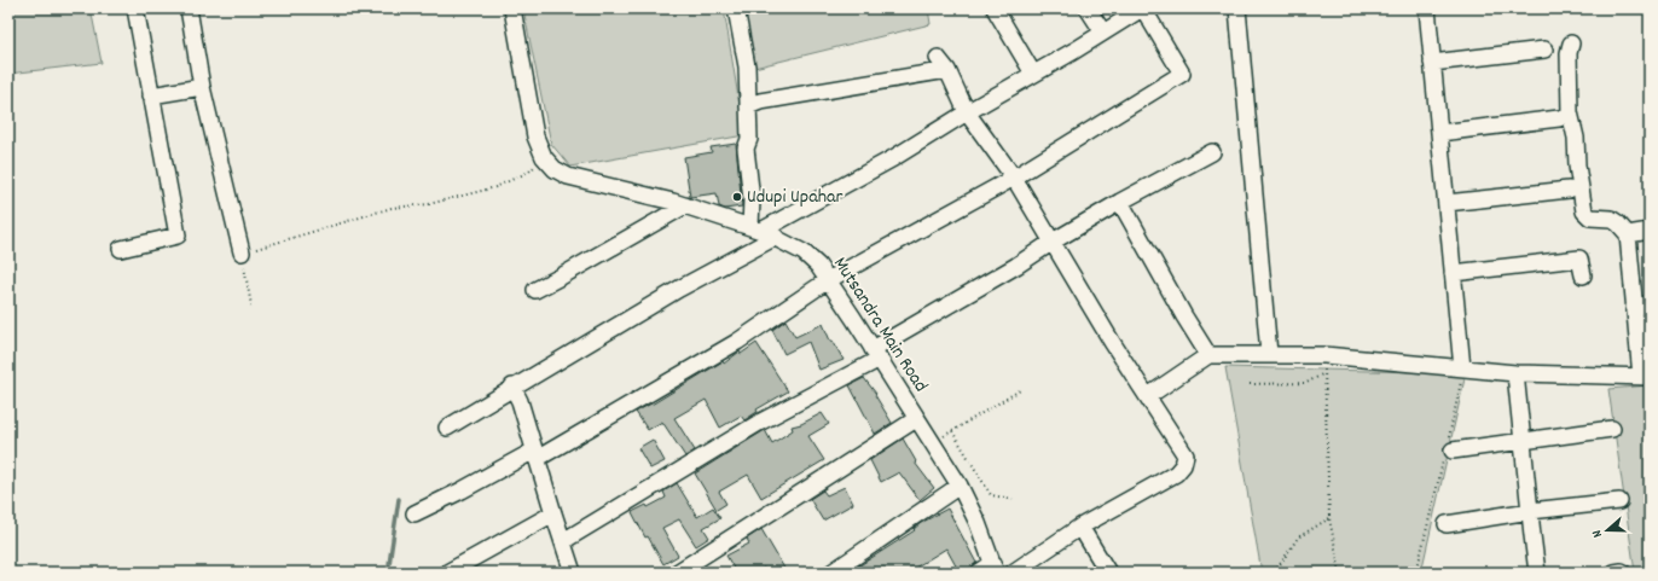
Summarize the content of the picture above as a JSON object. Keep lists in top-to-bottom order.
{
  "streets": {
    "street": ["Mutsandra Main Road"]
  },
  "places": ["Udupi Upahar"],
  "north": "left"
}
